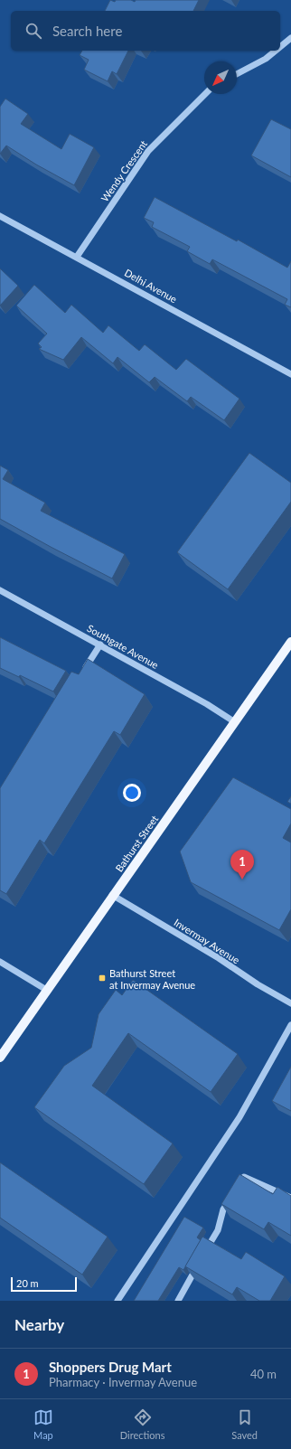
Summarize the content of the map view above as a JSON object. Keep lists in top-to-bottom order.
{
  "streets": {
    "main road": ["Bathurst Street"],
    "street": [
      "Wendy Crescent",
      "Delhi Avenue",
      "Southgate Avenue",
      "Invermay Avenue"
    ]
  },
  "crossings": [
    ["Wendy Crescent", "Delhi Avenue"],
    ["Southgate Avenue", "Bathurst Street"],
    ["Bathurst Street", "Invermay Avenue"]
  ],
  "places": {
    "transit": ["Bathurst Street at Invermay Avenue"]
  },
  "scale_bar": "20 m",
  "north": "bottom left",
  "page": {
    "search": "Search here",
    "pins": "1",
    "scale": "20 m",
    "heading": "Nearby",
    "list": [
      {
        "mark": "1",
        "name": "Shoppers Drug Mart",
        "note": "Pharmacy · Invermay Avenue",
        "value": "40 m"
      }
    ],
    "nav": ["Map", "Directions", "Saved"]
  }
}
